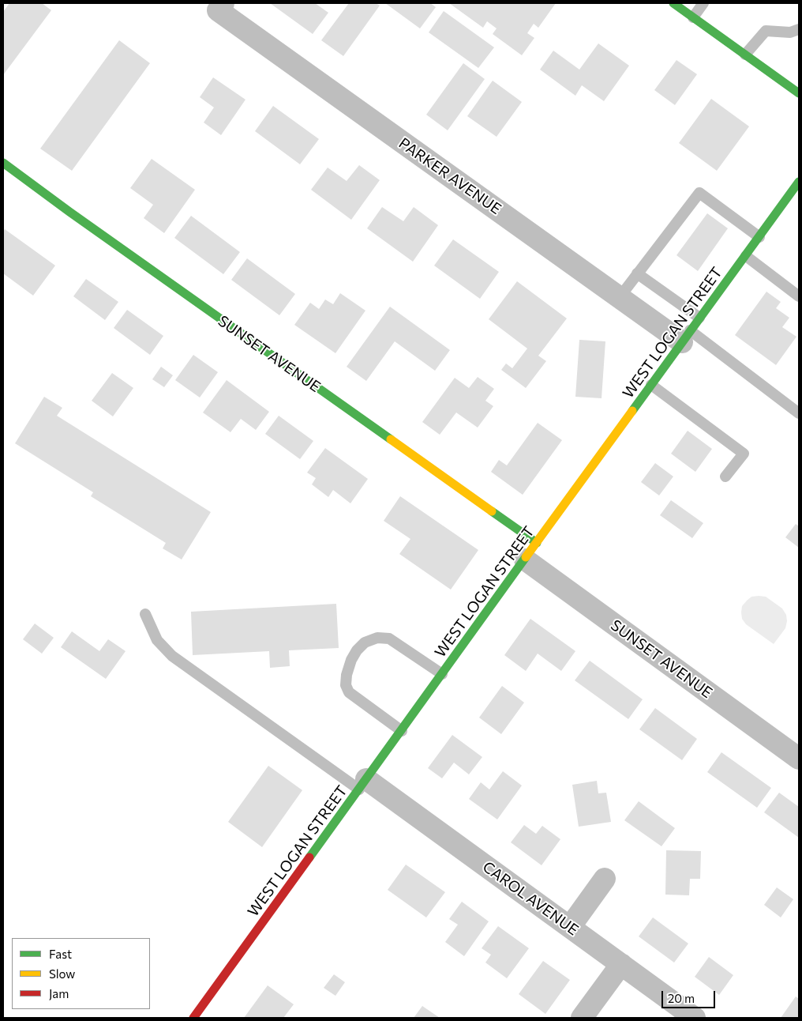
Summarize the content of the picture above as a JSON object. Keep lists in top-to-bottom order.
{
  "streets": {
    "street": [
      "PARKER AVENUE",
      "WEST LOGAN STREET",
      "SUNSET AVENUE",
      "CAROL AVENUE"
    ]
  },
  "crossings": [
    ["PARKER AVENUE", "WEST LOGAN STREET"],
    ["WEST LOGAN STREET", "SUNSET AVENUE"],
    ["WEST LOGAN STREET", "CAROL AVENUE"]
  ],
  "legend": ["Fast", "Slow", "Jam"],
  "scale_bar": "20 m"
}
